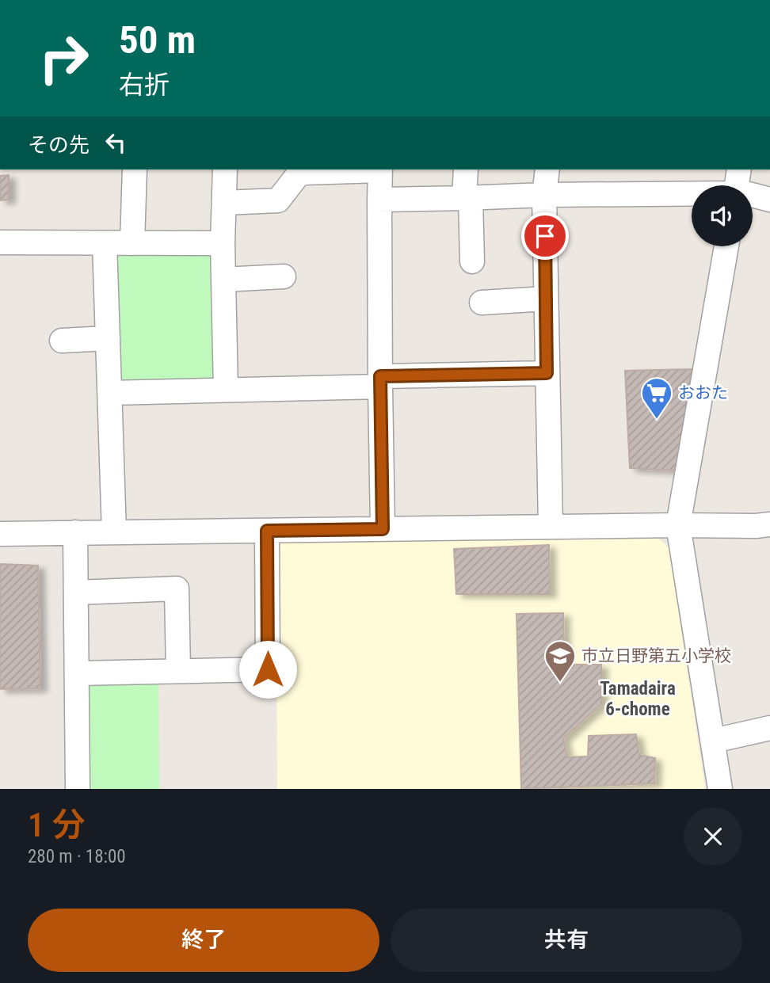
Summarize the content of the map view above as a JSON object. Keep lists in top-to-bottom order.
{
  "districts": ["Tamadaira 6-chome"],
  "places": {
    "supermarket": ["おおた"],
    "school or university": ["市立日野第五小学校"]
  },
  "page": {
    "turn": ["50 m", "右折"],
    "then": "その先",
    "heading": ["1 分", "280 m · 18:00"],
    "buttons": ["終了", "共有"]
  }
}
